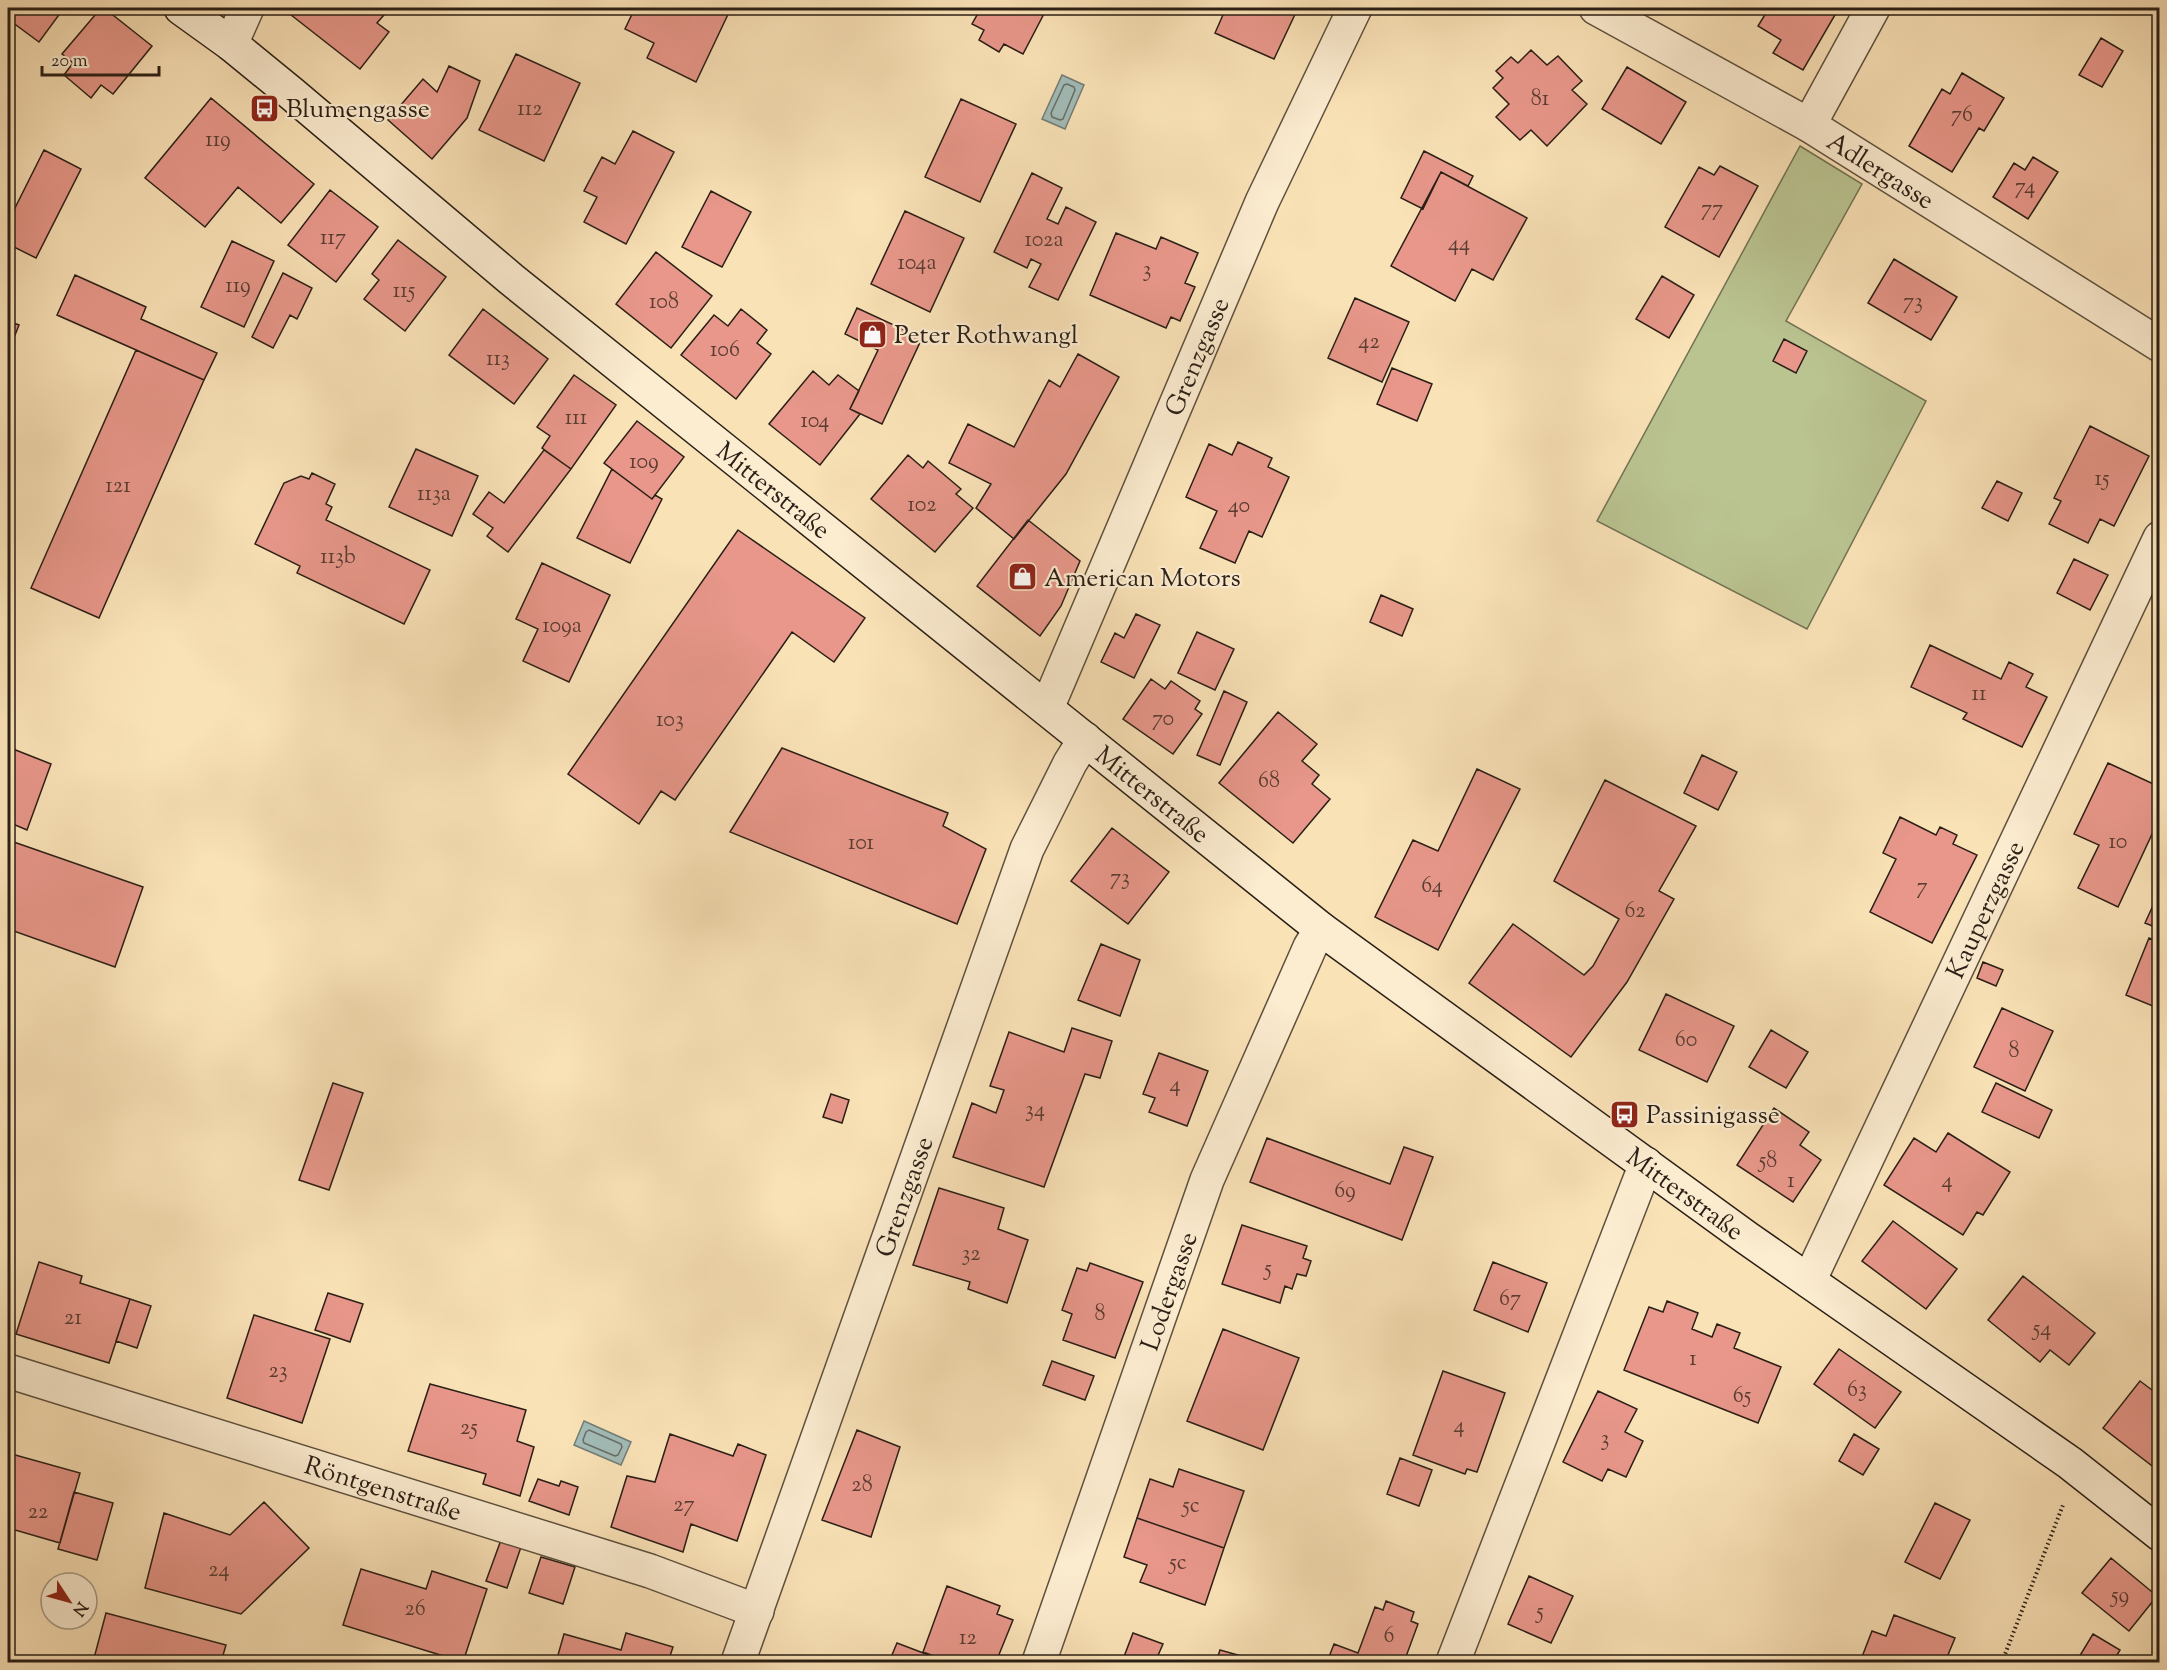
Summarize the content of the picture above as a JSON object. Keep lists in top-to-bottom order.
{
  "streets": {
    "street": [
      "Adlergasse",
      "Grenzgasse",
      "Mitterstraße",
      "Kauperzgasse",
      "Lodergasse",
      "Röntgenstraße"
    ]
  },
  "crossings": [
    ["Grenzgasse", "Mitterstraße"],
    ["Grenzgasse", "Röntgenstraße"],
    ["Mitterstraße", "Kauperzgasse"],
    ["Mitterstraße", "Lodergasse"]
  ],
  "places": {
    "bus stop": ["Blumengasse", "Passinigasse"],
    "shop": ["Peter Rothwangl", "American Motors"]
  },
  "house_numbers": [
    "81",
    "112",
    "76",
    "119",
    "74",
    "77",
    "117",
    "102a",
    "44",
    "104a",
    "3",
    "119",
    "115",
    "108",
    "73",
    "42",
    "106",
    "113",
    "111",
    "104",
    "109",
    "15",
    "121",
    "113a",
    "102",
    "40",
    "113b",
    "109a",
    "11",
    "70",
    "103",
    "68",
    "10",
    "101",
    "73",
    "64",
    "7",
    "62",
    "60",
    "8",
    "4",
    "34",
    "58",
    "1",
    "4",
    "69",
    "32",
    "5",
    "67",
    "8",
    "21",
    "54",
    "1",
    "23",
    "63",
    "65",
    "4",
    "25",
    "3",
    "28",
    "27",
    "5c",
    "22",
    "5c",
    "24",
    "59",
    "26",
    "5",
    "6",
    "12"
  ],
  "scale_bar": "20 m",
  "north": "bottom right"
}
